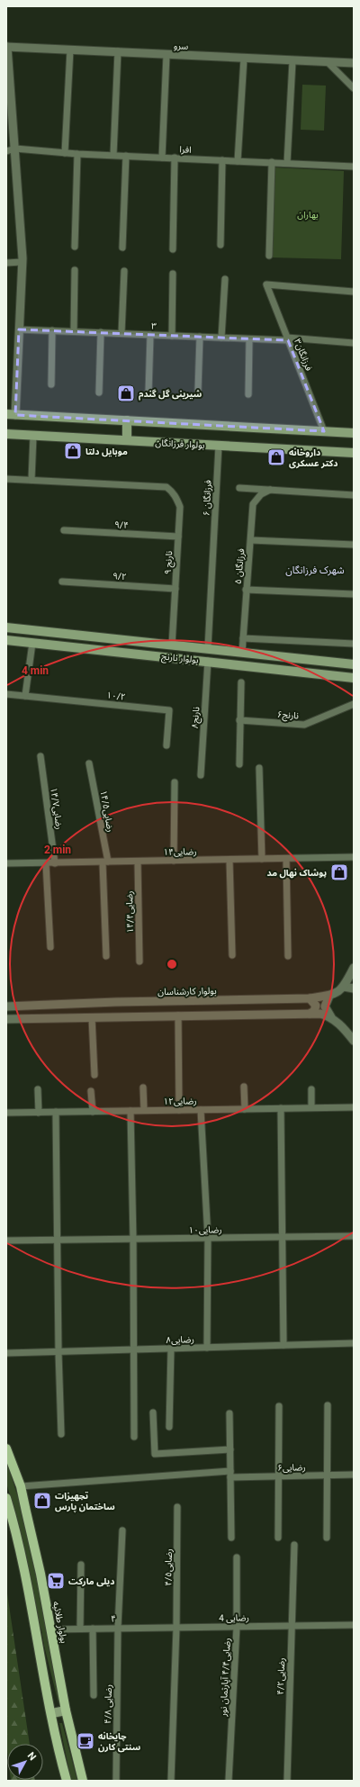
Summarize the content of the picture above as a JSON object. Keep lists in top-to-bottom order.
{
  "streets": {
    "main road": ["بولوار فرزانگان", "بولوار نارنج", "بولوار طلائیه"],
    "street": [
      "سرو",
      "افرا",
      "۳",
      "فرزانگان۳",
      "فرزانگان ۶",
      "۹/۴",
      "نارنج ۹",
      "فرزانگان ۵",
      "۹/۲",
      "۱۰/۲",
      "نارنج۶",
      "نارنج۸",
      "رضایی۱۴/۷",
      "رضایی۱۴/۵",
      "رضایی۱۴",
      "رضایی۱۴/۴",
      "بولوار کارشناسان",
      "رضایی۱۲",
      "رضایی۱۰",
      "رضایی۸",
      "رضایی۶",
      "رضایی۴/۵",
      "رضایی 4",
      "۴",
      "رضایی۴/۲",
      "رضایی۴/۴ آپارتمان نور",
      "رضایی ۴/۸"
    ]
  },
  "crossings": [
    ["۳", "فرزانگان۳"],
    ["بولوار فرزانگان", "فرزانگان ۶"],
    ["فرزانگان ۶", "بولوار نارنج"],
    ["۹/۴", "نارنج ۹"],
    ["نارنج ۹", "۹/۲"],
    ["نارنج ۹", "بولوار نارنج"],
    ["فرزانگان ۵", "بولوار نارنج"],
    ["بولوار نارنج", "نارنج۸"],
    ["رضایی۱۴/۷", "رضایی۱۴"],
    ["رضایی۱۴/۵", "رضایی۱۴"],
    ["رضایی۱۴", "رضایی۱۴/۴"],
    ["رضایی۶", "بولوار طلائیه"],
    ["رضایی۴/۵", "رضایی 4"],
    ["رضایی۴/۵", "۴"],
    ["رضایی 4", "۴"],
    ["رضایی 4", "رضایی۴/۲"],
    ["رضایی 4", "رضایی۴/۴ آپارتمان نور"],
    ["۴", "بولوار طلائیه"],
    ["۴", "رضایی ۴/۸"]
  ],
  "districts": ["شهرک فرزانگان"],
  "parks": ["بهاران"],
  "places": {
    "shop": [
      "شیرینی گل گندم",
      "موبایل دلتا",
      "داروخانه دکتر عسکری",
      "پوشاک نهال مد",
      "تجهیزات ساختمان پارس"
    ],
    "supermarket": ["دیلی مارکت"],
    "cafe": ["چایخانه سنتی کارن"]
  },
  "north": "top right",
  "rings": ["4 min", "2 min"]
}
